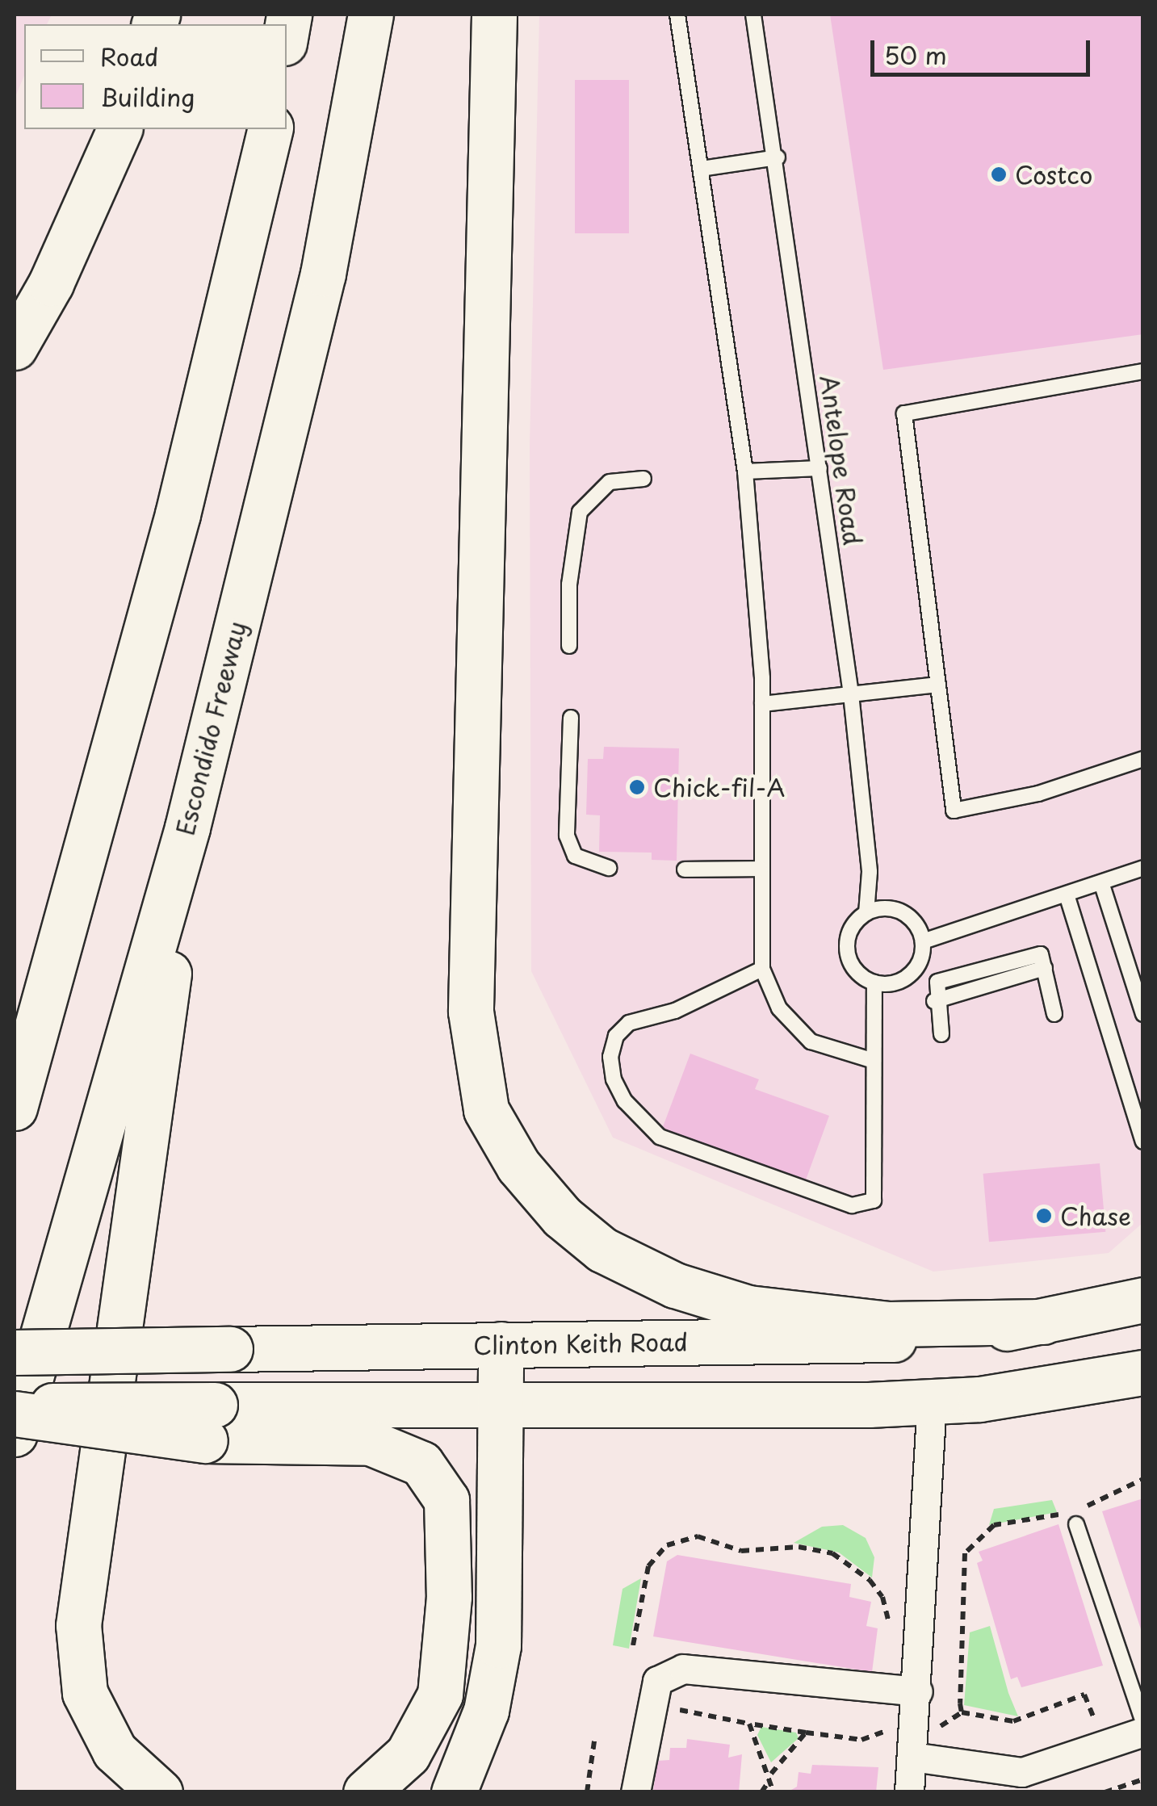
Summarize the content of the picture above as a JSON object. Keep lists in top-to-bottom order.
{
  "streets": {
    "main road": ["Escondido Freeway", "Clinton Keith Road"],
    "lane": ["Antelope Road"]
  },
  "places": ["Costco", "Chick-fil-A", "Chase"],
  "legend": ["Road", "Building"],
  "scale_bar": "50 m"
}
